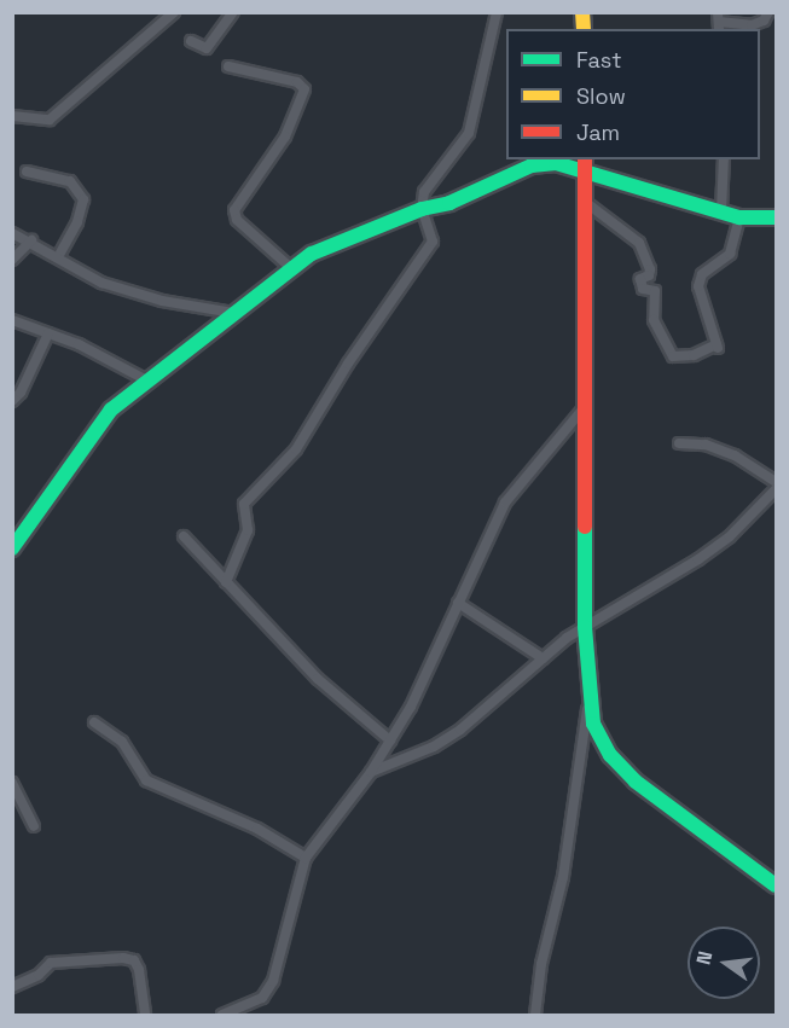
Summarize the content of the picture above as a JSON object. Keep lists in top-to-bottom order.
{
  "legend": ["Fast", "Slow", "Jam"],
  "north": "left"
}
